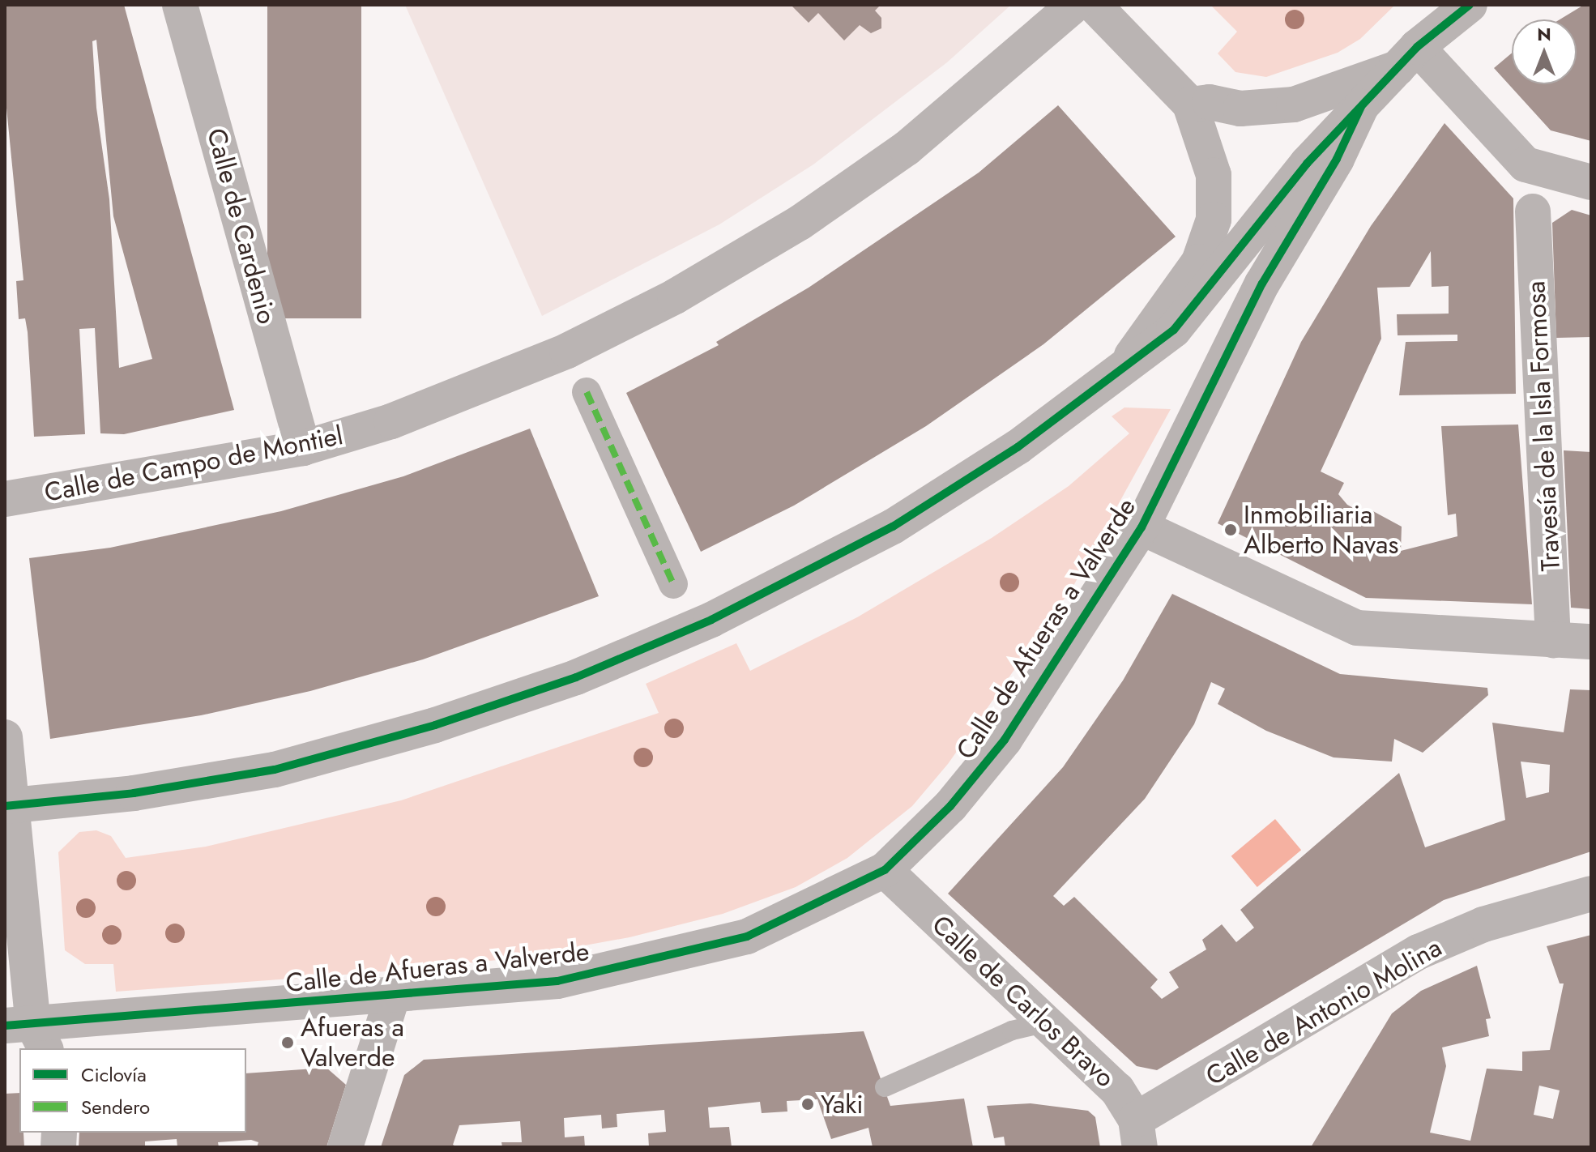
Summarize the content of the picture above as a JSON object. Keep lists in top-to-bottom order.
{
  "streets": {
    "street": [
      "Calle de Cardenio",
      "Travesía de la Isla Formosa",
      "Calle de Campo de Montiel",
      "Calle de Afueras a Valverde",
      "Calle de Carlos Bravo",
      "Calle de Antonio Molina"
    ]
  },
  "crossings": [
    ["Calle de Cardenio", "Calle de Campo de Montiel"],
    ["Calle de Afueras a Valverde", "Calle de Carlos Bravo"],
    ["Calle de Carlos Bravo", "Calle de Antonio Molina"]
  ],
  "places": ["Inmobiliaria Alberto Navas", "Afueras a Valverde", "Yaki"],
  "legend": ["Ciclovía", "Sendero"],
  "north": "top"
}
